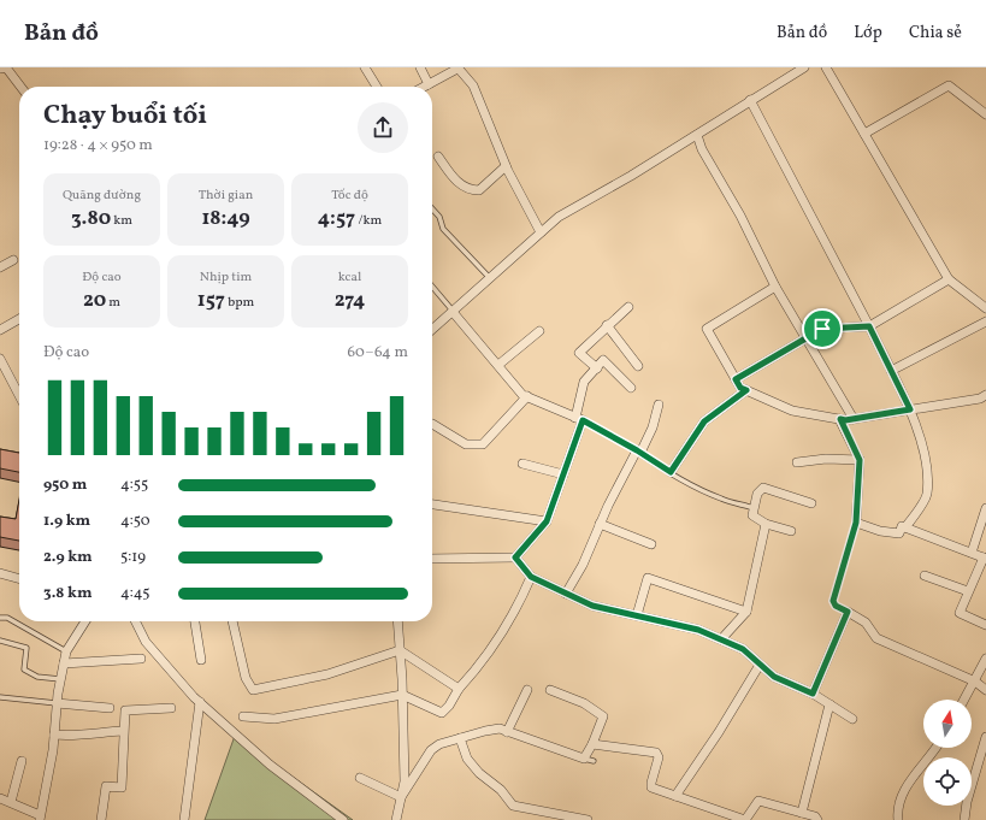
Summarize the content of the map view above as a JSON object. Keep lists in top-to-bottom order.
{
  "north": "top",
  "page": {
    "header": "Bản đồ",
    "nav": ["Bản đồ", "Lớp", "Chia sẻ"],
    "heading": ["Chạy buổi tối", "19:28 · 4 × 950 m"],
    "stats": [
      ["Quãng đường", "3.80 km"],
      ["Thời gian", "18:49"],
      ["Tốc độ", "4:57 /km"],
      ["Độ cao", "20 m"],
      ["Nhịp tim", "157 bpm"],
      ["kcal", "274"]
    ],
    "chart": ["Độ cao", "60–64 m"],
    "list": [
      {
        "name": "950 m",
        "note": "4:55"
      },
      {
        "name": "1.9 km",
        "note": "4:50"
      },
      {
        "name": "2.9 km",
        "note": "5:19"
      },
      {
        "name": "3.8 km",
        "note": "4:45"
      }
    ]
  }
}
